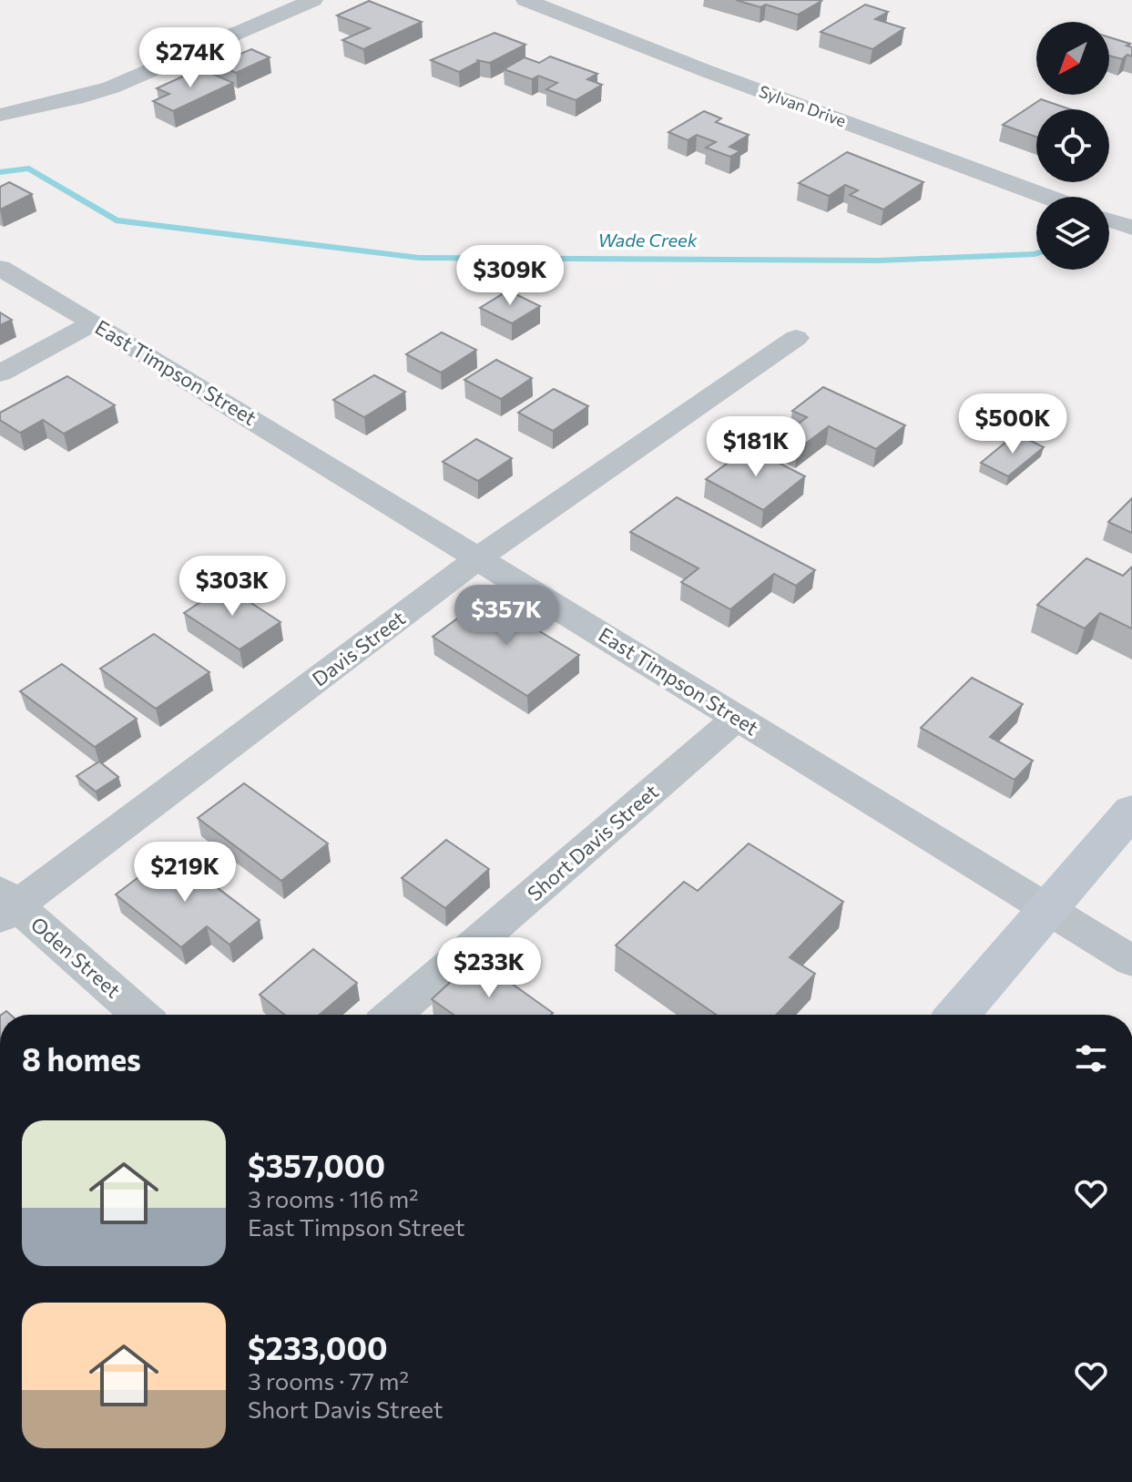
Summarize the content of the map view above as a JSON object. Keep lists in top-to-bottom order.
{
  "streets": {
    "street": [
      "Sylvan Drive",
      "East Timpson Street",
      "Davis Street",
      "Short Davis Street",
      "Oden Street"
    ]
  },
  "crossings": [
    ["East Timpson Street", "Davis Street"],
    ["East Timpson Street", "Short Davis Street"],
    ["Davis Street", "Oden Street"]
  ],
  "water": ["Wade Creek"],
  "north": "bottom left",
  "page": {
    "price": [
      "$274K",
      "$309K",
      "$500K",
      "$181K",
      "$303K",
      "$357K",
      "$219K",
      "$233K"
    ],
    "heading": "8 homes",
    "list": [
      {
        "name": "$357,000",
        "note": "3 rooms · 116 m² · East Timpson Street"
      },
      {
        "name": "$233,000",
        "note": "3 rooms · 77 m² · Short Davis Street"
      }
    ]
  }
}
